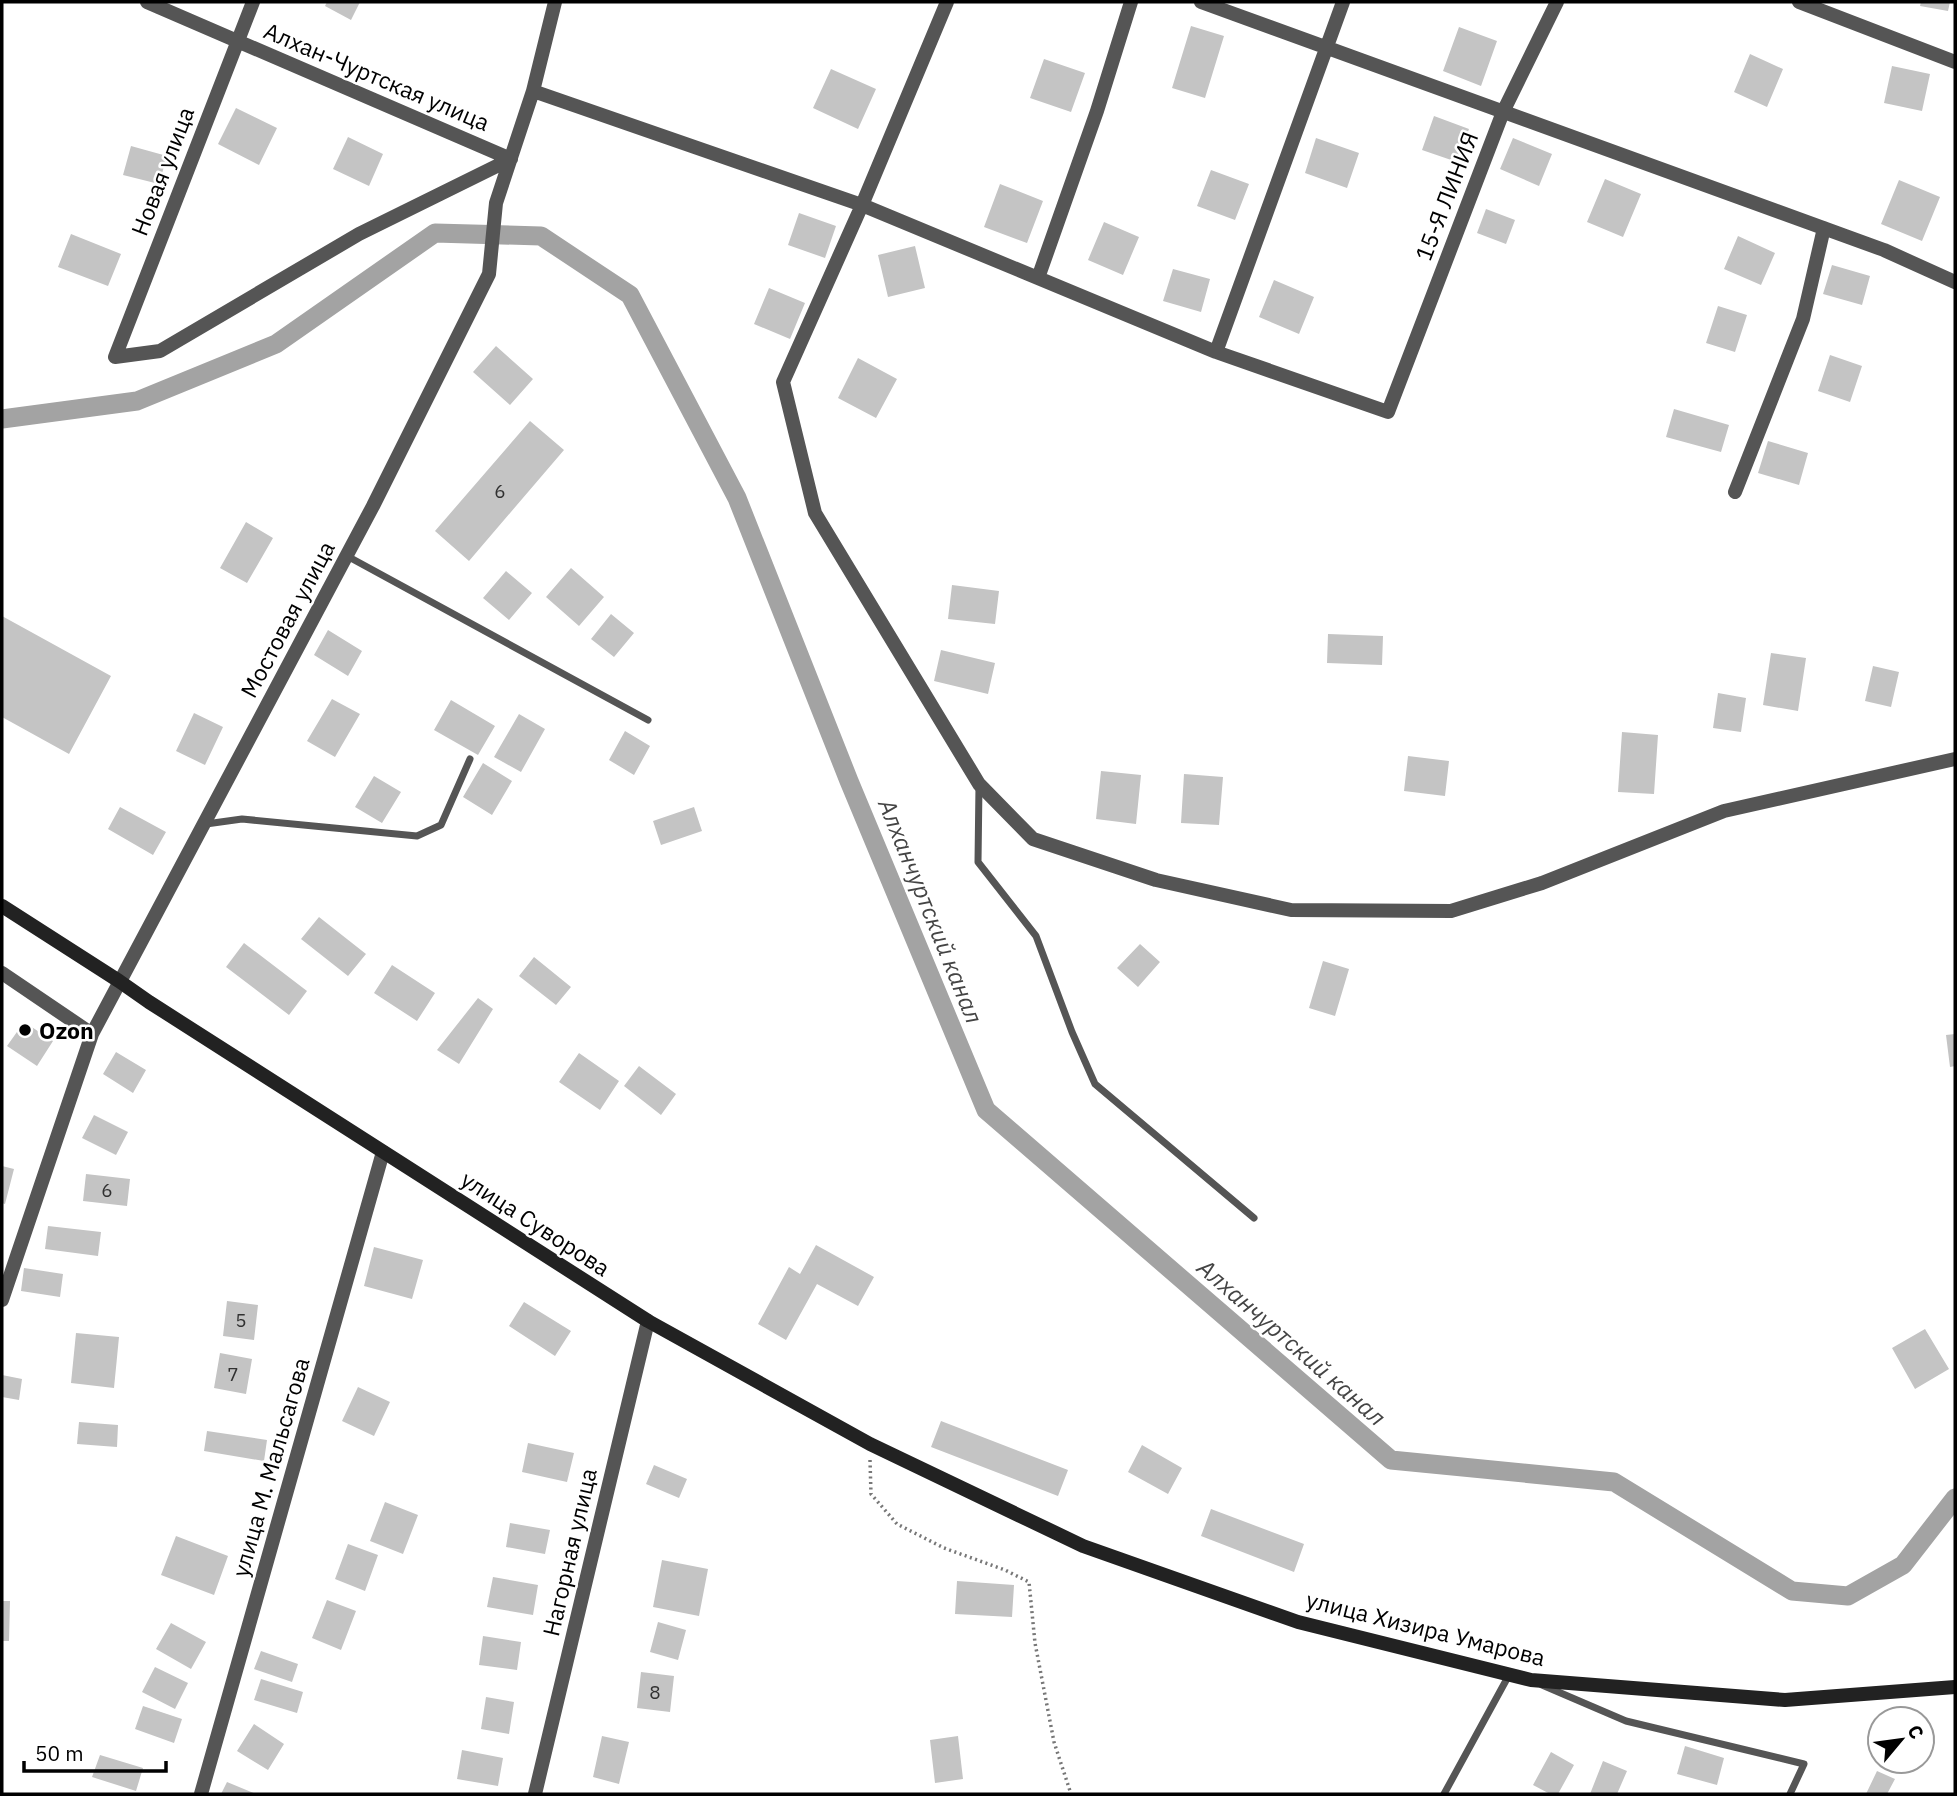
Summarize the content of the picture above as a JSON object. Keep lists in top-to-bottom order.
{
  "streets": {
    "main road": ["улица Суворова", "улица Хизира Умарова"],
    "street": [
      "Алхан-Чуртская улица",
      "Новая улица",
      "15-Я ЛИНИЯ",
      "Мостовая улица",
      "улица М. Мальсагова",
      "Нагорная улица"
    ]
  },
  "crossings": [
    ["Алхан-Чуртская улица", "Новая улица"],
    ["Алхан-Чуртская улица", "Мостовая улица"],
    ["Новая улица", "Мостовая улица"],
    ["Мостовая улица", "улица Суворова"],
    ["улица Суворова", "улица М. Мальсагова"],
    ["улица Суворова", "Нагорная улица"],
    ["улица Суворова", "улица Хизира Умарова"]
  ],
  "water": ["Алханчуртский канал"],
  "places": ["Ozon"],
  "house_numbers": [
    "6",
    "6",
    "5",
    "7",
    "8"
  ],
  "scale_bar": "50 m",
  "north": "top right"
}
